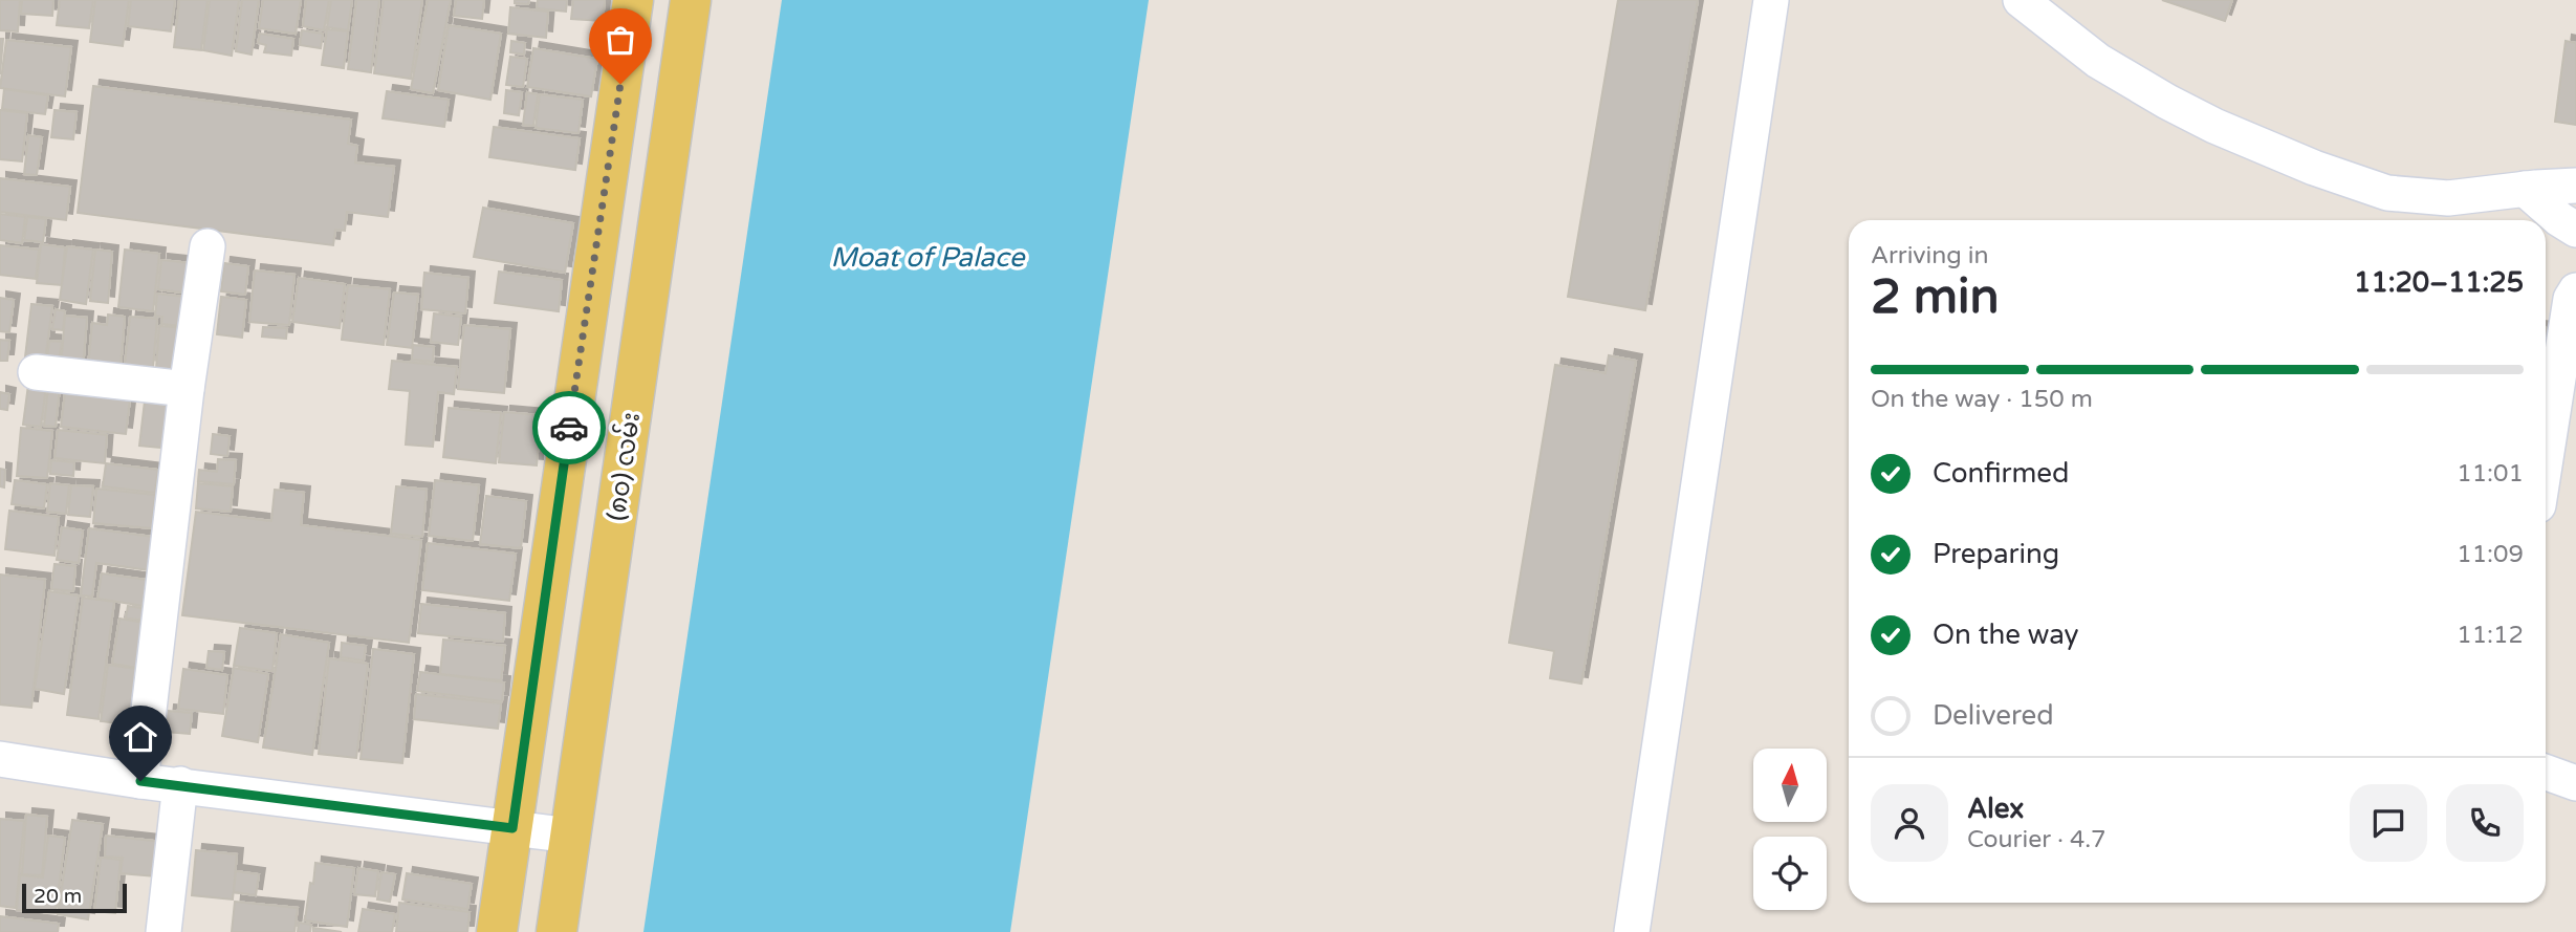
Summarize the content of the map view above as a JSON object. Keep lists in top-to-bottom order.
{
  "streets": {
    "main road": ["(၈၀) လမ်း"]
  },
  "water": ["Moat of Palace"],
  "scale_bar": "20 m",
  "north": "top",
  "page": {
    "heading": ["2 min", "Arriving in", "11:20–11:25"],
    "panel": ["Alex", "Courier · 4.7"],
    "bar": "On the way · 150 m",
    "list": [
      ["Confirmed", "11:01"],
      ["Preparing", "11:09"],
      ["On the way", "11:12"],
      "Delivered"
    ],
    "scale": "20 m"
  }
}
